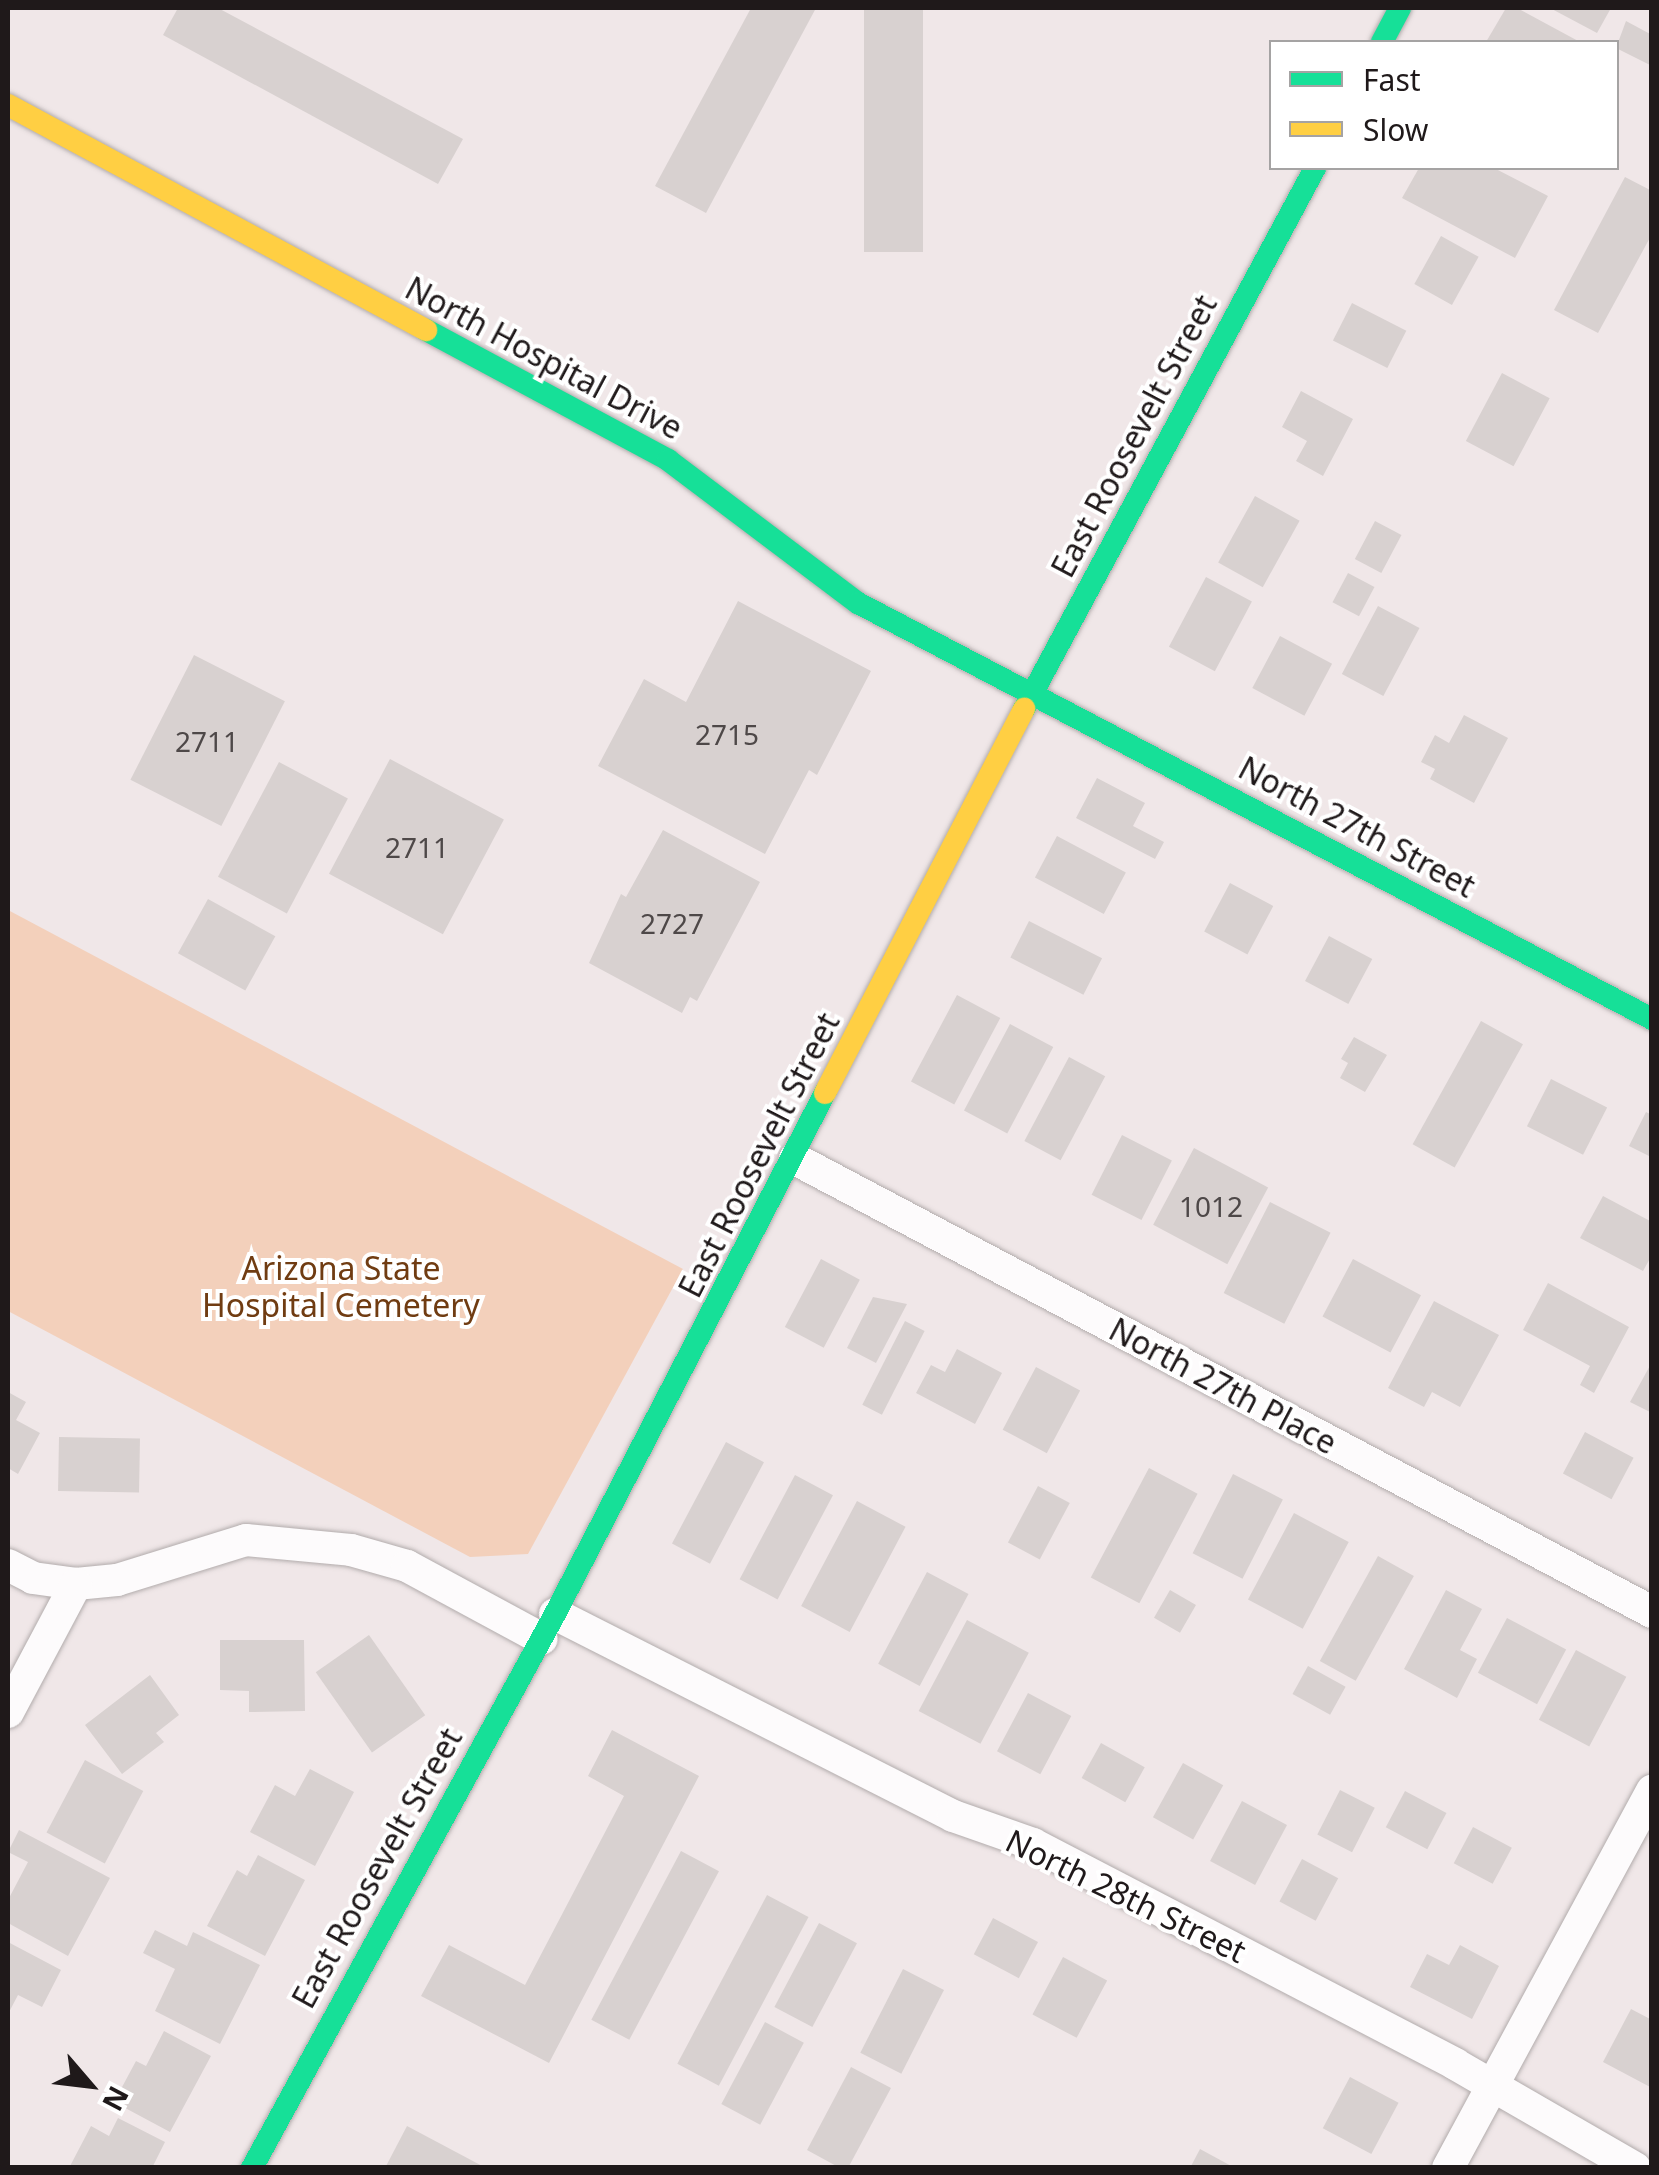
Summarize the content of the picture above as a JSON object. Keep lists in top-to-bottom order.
{
  "streets": {
    "street": [
      "North Hospital Drive",
      "East Roosevelt Street",
      "North 27th Street",
      "North 27th Place",
      "North 28th Street"
    ]
  },
  "crossings": [
    ["North Hospital Drive", "East Roosevelt Street"],
    ["North Hospital Drive", "North 27th Street"],
    ["East Roosevelt Street", "North 27th Street"],
    ["East Roosevelt Street", "North 27th Place"],
    ["East Roosevelt Street", "North 28th Street"]
  ],
  "parks": ["Arizona State Hospital Cemetery"],
  "house_numbers": [
    "2715",
    "2711",
    "2711",
    "2727",
    "1012"
  ],
  "legend": ["Fast", "Slow"],
  "north": "bottom right"
}
